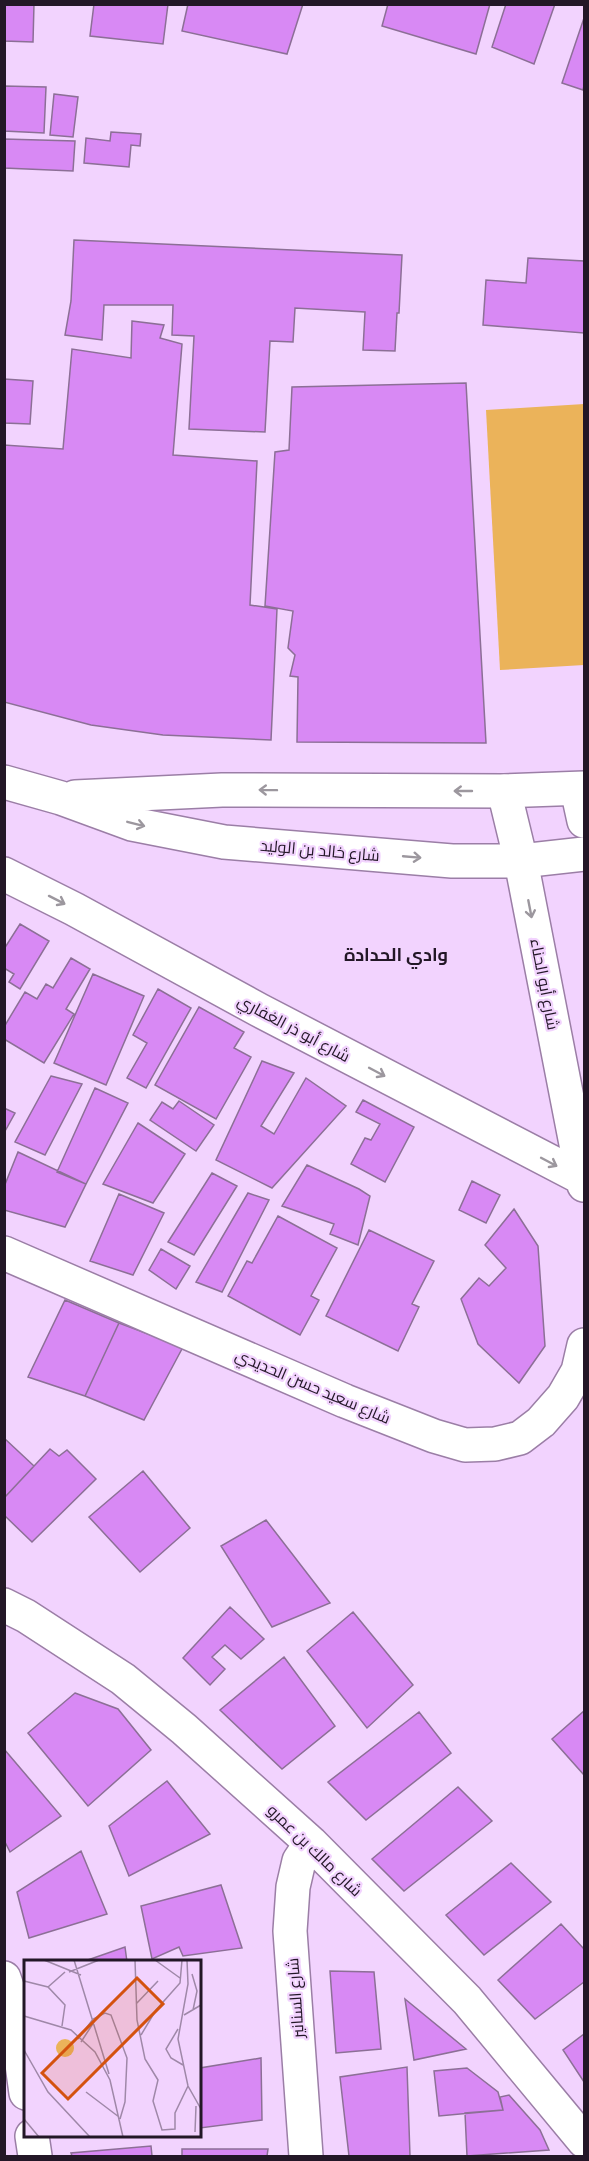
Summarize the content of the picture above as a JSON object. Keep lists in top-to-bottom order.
{
  "streets": {
    "street": [
      "شارع خالد بن الوليد",
      "شارع أبو الحناء",
      "شارع أبو ذر الغفاري",
      "شارع سعيد حسن الحديدي",
      "شارع مالك بن عمرو",
      "شارع السنانير"
    ]
  },
  "crossings": [
    ["شارع خالد بن الوليد", "شارع أبو الحناء"],
    ["شارع أبو الحناء", "شارع أبو ذر الغفاري"],
    ["شارع مالك بن عمرو", "شارع السنانير"]
  ],
  "one_way": ["شارع أبو الحناء", "شارع أبو ذر الغفاري"],
  "districts": ["وادي الحدادة"]
}
